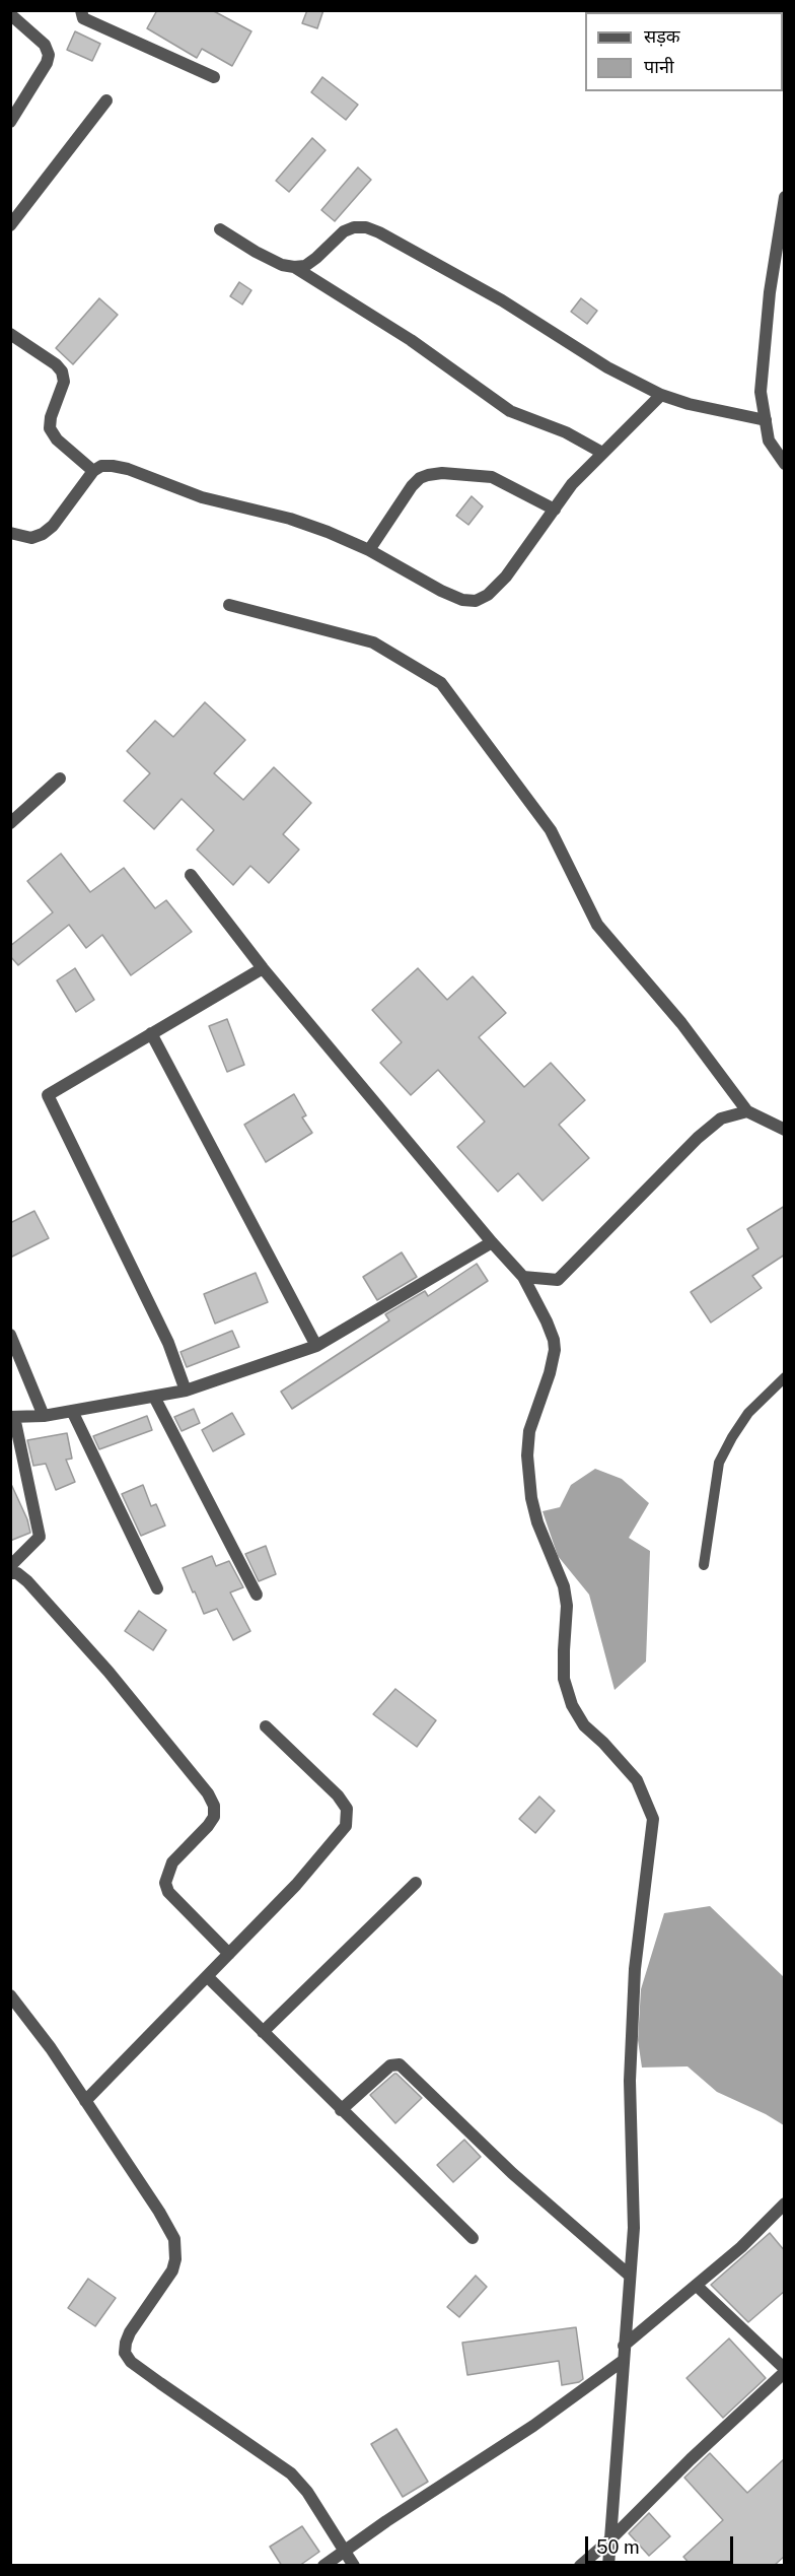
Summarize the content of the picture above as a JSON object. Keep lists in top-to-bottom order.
{
  "legend": ["सड़क", "पानी"],
  "scale_bar": "50 m"
}
